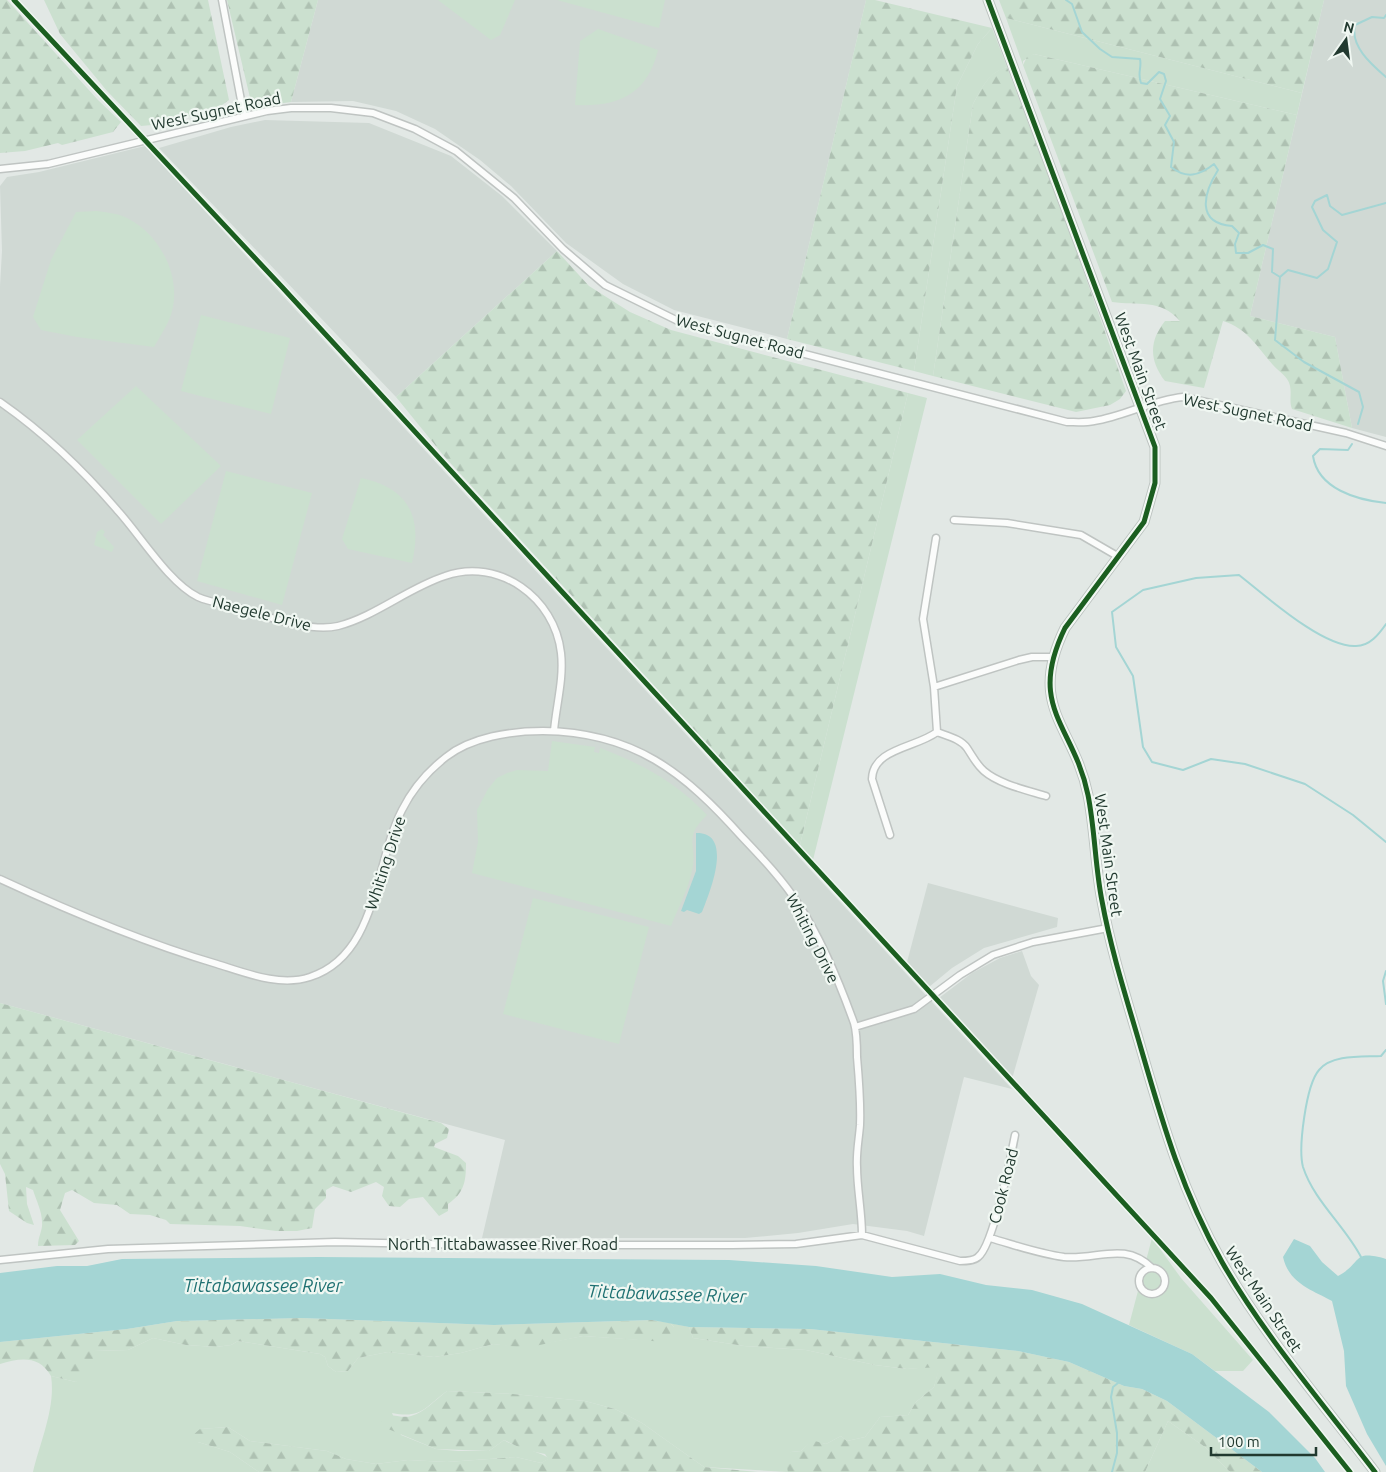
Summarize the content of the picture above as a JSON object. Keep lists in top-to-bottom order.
{
  "streets": {
    "street": [
      "West Sugnet Road",
      "West Main Street",
      "Naegele Drive",
      "Whiting Drive",
      "Cook Road",
      "North Tittabawassee River Road"
    ]
  },
  "crossings": [
    ["West Sugnet Road", "West Main Street"],
    ["Naegele Drive", "Whiting Drive"],
    ["Whiting Drive", "North Tittabawassee River Road"],
    ["Cook Road", "North Tittabawassee River Road"]
  ],
  "water": ["Tittabawassee River"],
  "scale_bar": "100 m",
  "north": "top"
}
